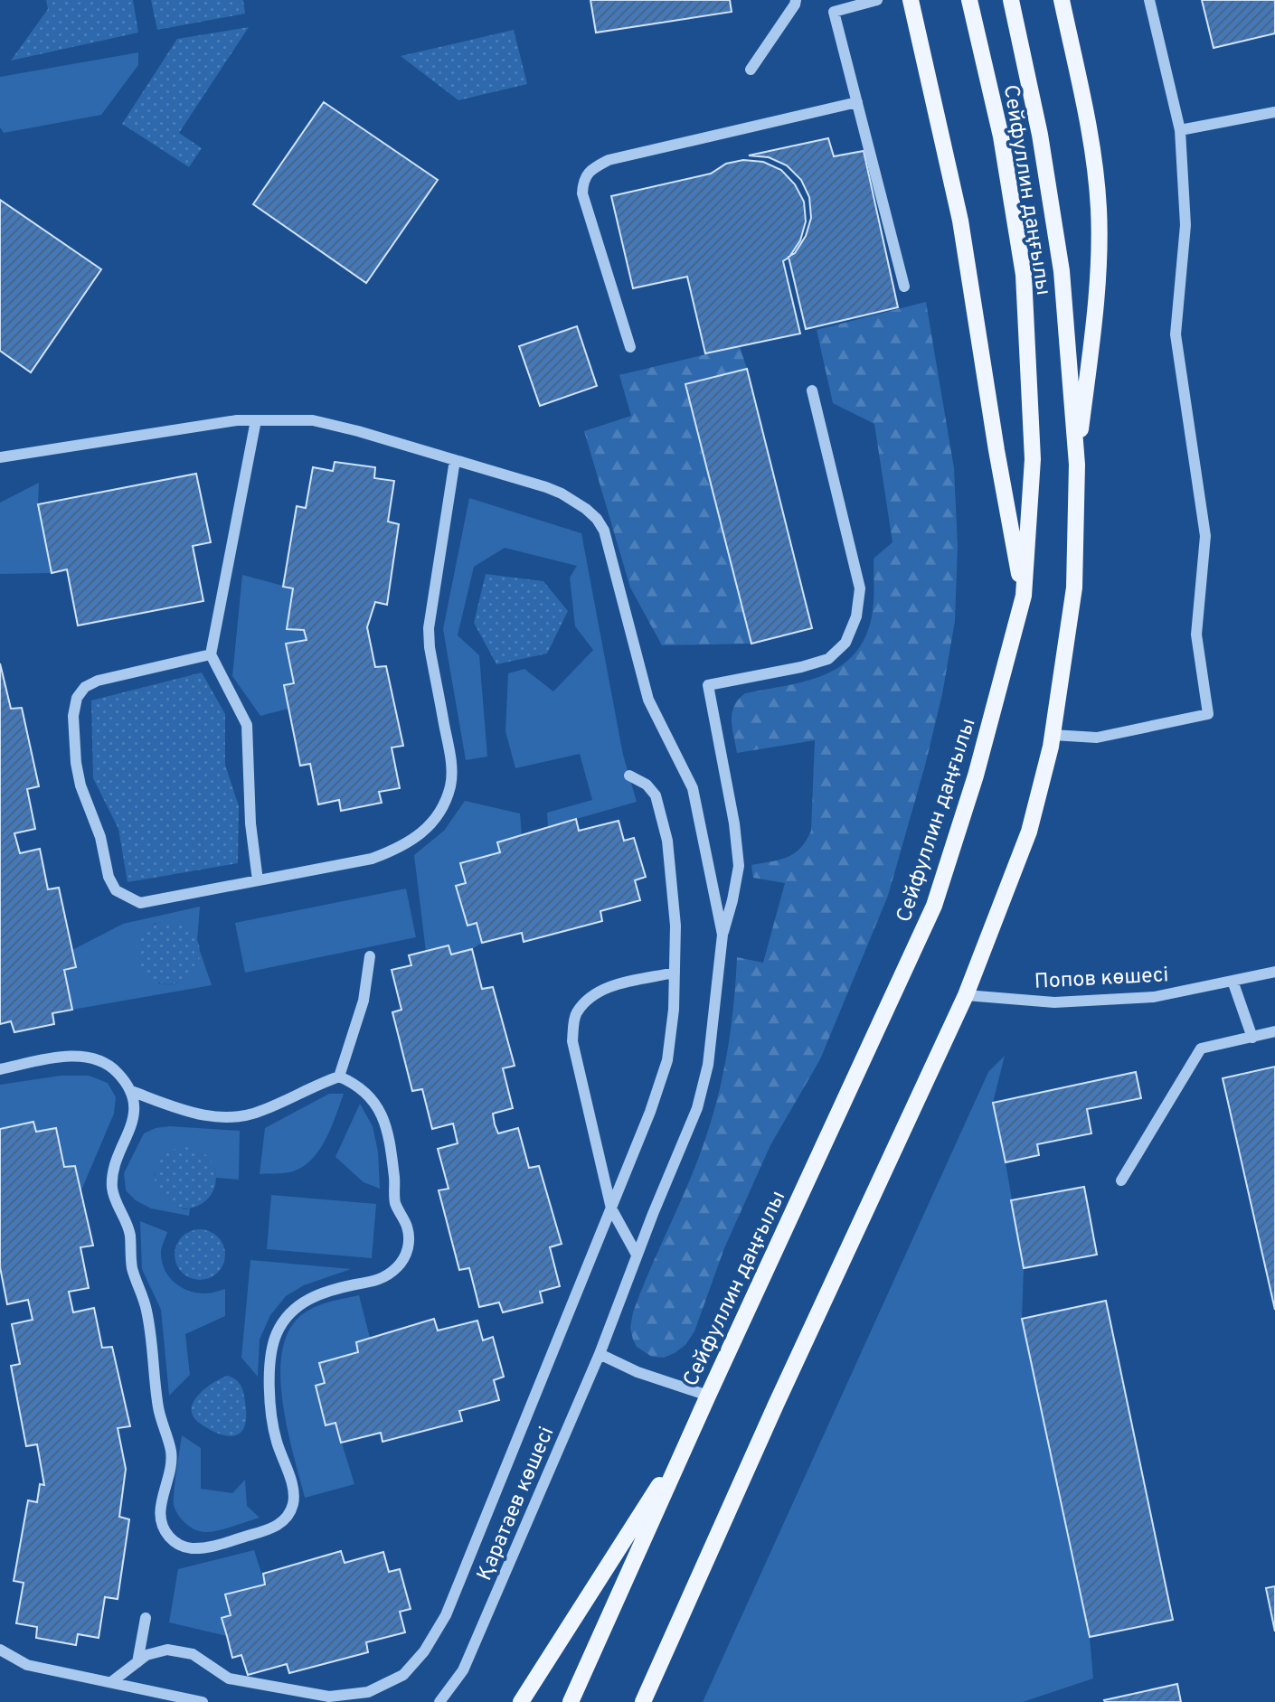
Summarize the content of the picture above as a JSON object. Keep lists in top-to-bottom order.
{
  "streets": {
    "main road": ["Сейфуллин даңғылы"],
    "street": ["Попов көшесі", "Қаратаев көшесі"]
  },
  "crossings": [
    ["Сейфуллин даңғылы", "Попов көшесі"]
  ]
}
